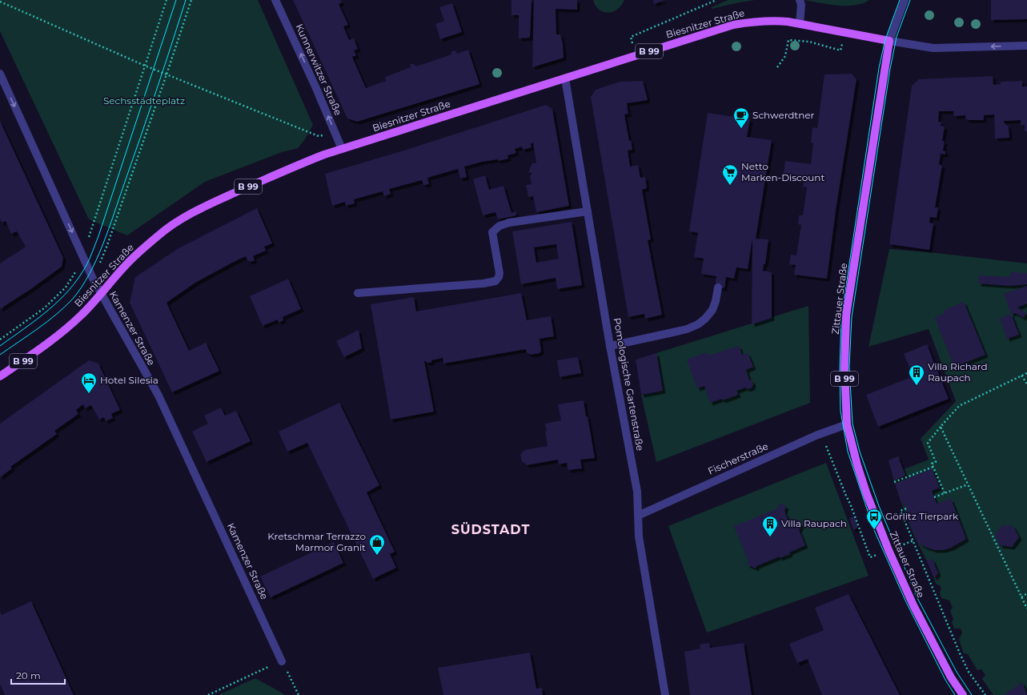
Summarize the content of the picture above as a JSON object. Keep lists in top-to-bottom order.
{
  "streets": {
    "main road": ["Biesnitzer Straße", "B 99", "Zittauer Straße"],
    "street": [
      "Kunnerwitzer Straße",
      "Kamenzer Straße",
      "Pomologische Gartenstraße",
      "Fischerstraße"
    ]
  },
  "crossings": [
    ["Biesnitzer Straße", "Kunnerwitzer Straße"],
    ["Biesnitzer Straße", "Zittauer Straße"],
    ["Biesnitzer Straße", "Kamenzer Straße"],
    ["Biesnitzer Straße", "Pomologische Gartenstraße"],
    ["Zittauer Straße", "Fischerstraße"],
    ["Pomologische Gartenstraße", "Fischerstraße"]
  ],
  "one_way": ["Kunnerwitzer Straße"],
  "districts": ["SÜDSTADT"],
  "parks": ["Sechsstädteplatz"],
  "places": {
    "cafe": ["Schwerdtner"],
    "supermarket": ["Netto Marken-Discount"],
    "building": ["Villa Richard Raupach", "Villa Raupach"],
    "hotel": ["Hotel Silesia"],
    "bus stop": ["Görlitz Tierpark"],
    "shop": ["Kretschmar Terrazzo Marmor Granit"]
  },
  "scale_bar": "20 m"
}
